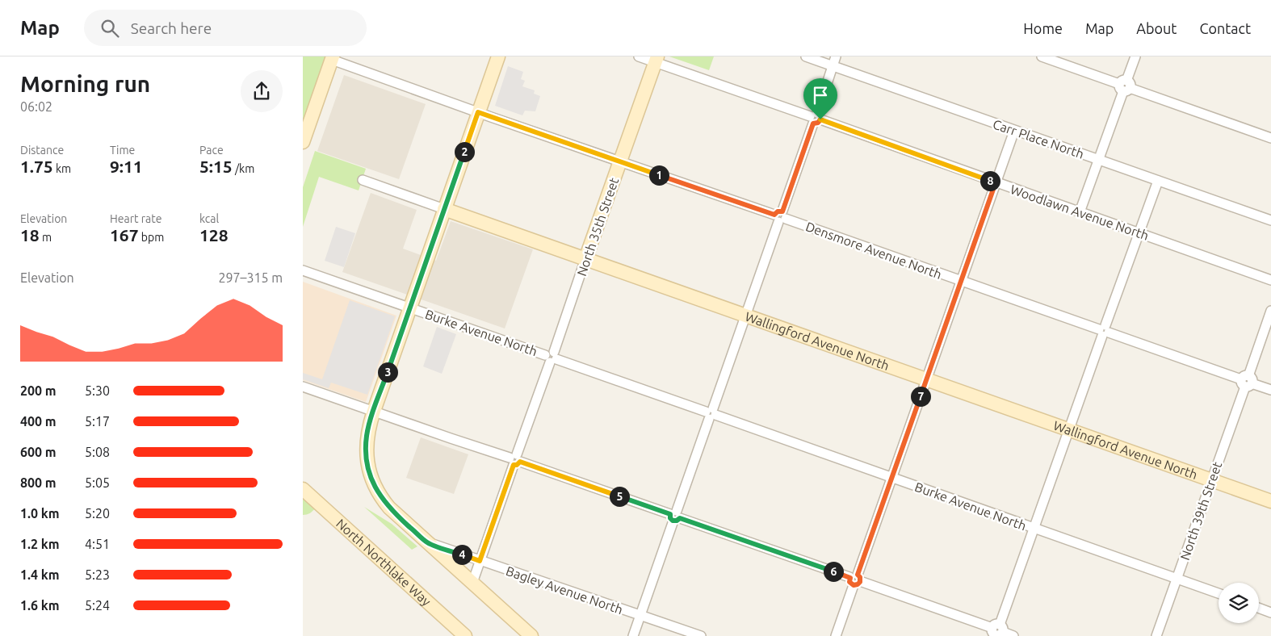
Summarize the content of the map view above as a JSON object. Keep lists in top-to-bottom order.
{
  "streets": {
    "street": [
      "Carr Place North",
      "Woodlawn Avenue North",
      "North 35th Street",
      "Densmore Avenue North",
      "Burke Avenue North",
      "Wallingford Avenue North",
      "North 39th Street",
      "North Northlake Way",
      "Bagley Avenue North"
    ]
  },
  "crossings": [
    ["Woodlawn Avenue North", "North 35th Street"],
    ["North 35th Street", "Densmore Avenue North"],
    ["North 35th Street", "Burke Avenue North"],
    ["North 35th Street", "Wallingford Avenue North"],
    ["North 35th Street", "Bagley Avenue North"],
    ["Densmore Avenue North", "North 39th Street"],
    ["Burke Avenue North", "North 39th Street"],
    ["Wallingford Avenue North", "North 39th Street"]
  ],
  "page": {
    "header": "Map",
    "search": "Search here",
    "nav": [
      "Home",
      "Map",
      "About",
      "Contact"
    ],
    "heading": ["Morning run", "06:02"],
    "stats": [
      ["Distance", "1.75 km"],
      ["Time", "9:11"],
      ["Pace", "5:15 /km"],
      ["Elevation", "18 m"],
      ["Heart rate", "167 bpm"],
      ["kcal", "128"]
    ],
    "pins": [
      "2",
      "1",
      "8",
      "3",
      "7",
      "5",
      "4",
      "6"
    ],
    "chart": ["Elevation", "297–315 m"],
    "list": [
      {
        "name": "200 m",
        "note": "5:30"
      },
      {
        "name": "400 m",
        "note": "5:17"
      },
      {
        "name": "600 m",
        "note": "5:08"
      },
      {
        "name": "800 m",
        "note": "5:05"
      },
      {
        "name": "1.0 km",
        "note": "5:20"
      },
      {
        "name": "1.2 km",
        "note": "4:51"
      },
      {
        "name": "1.4 km",
        "note": "5:23"
      },
      {
        "name": "1.6 km",
        "note": "5:24"
      }
    ]
  }
}
